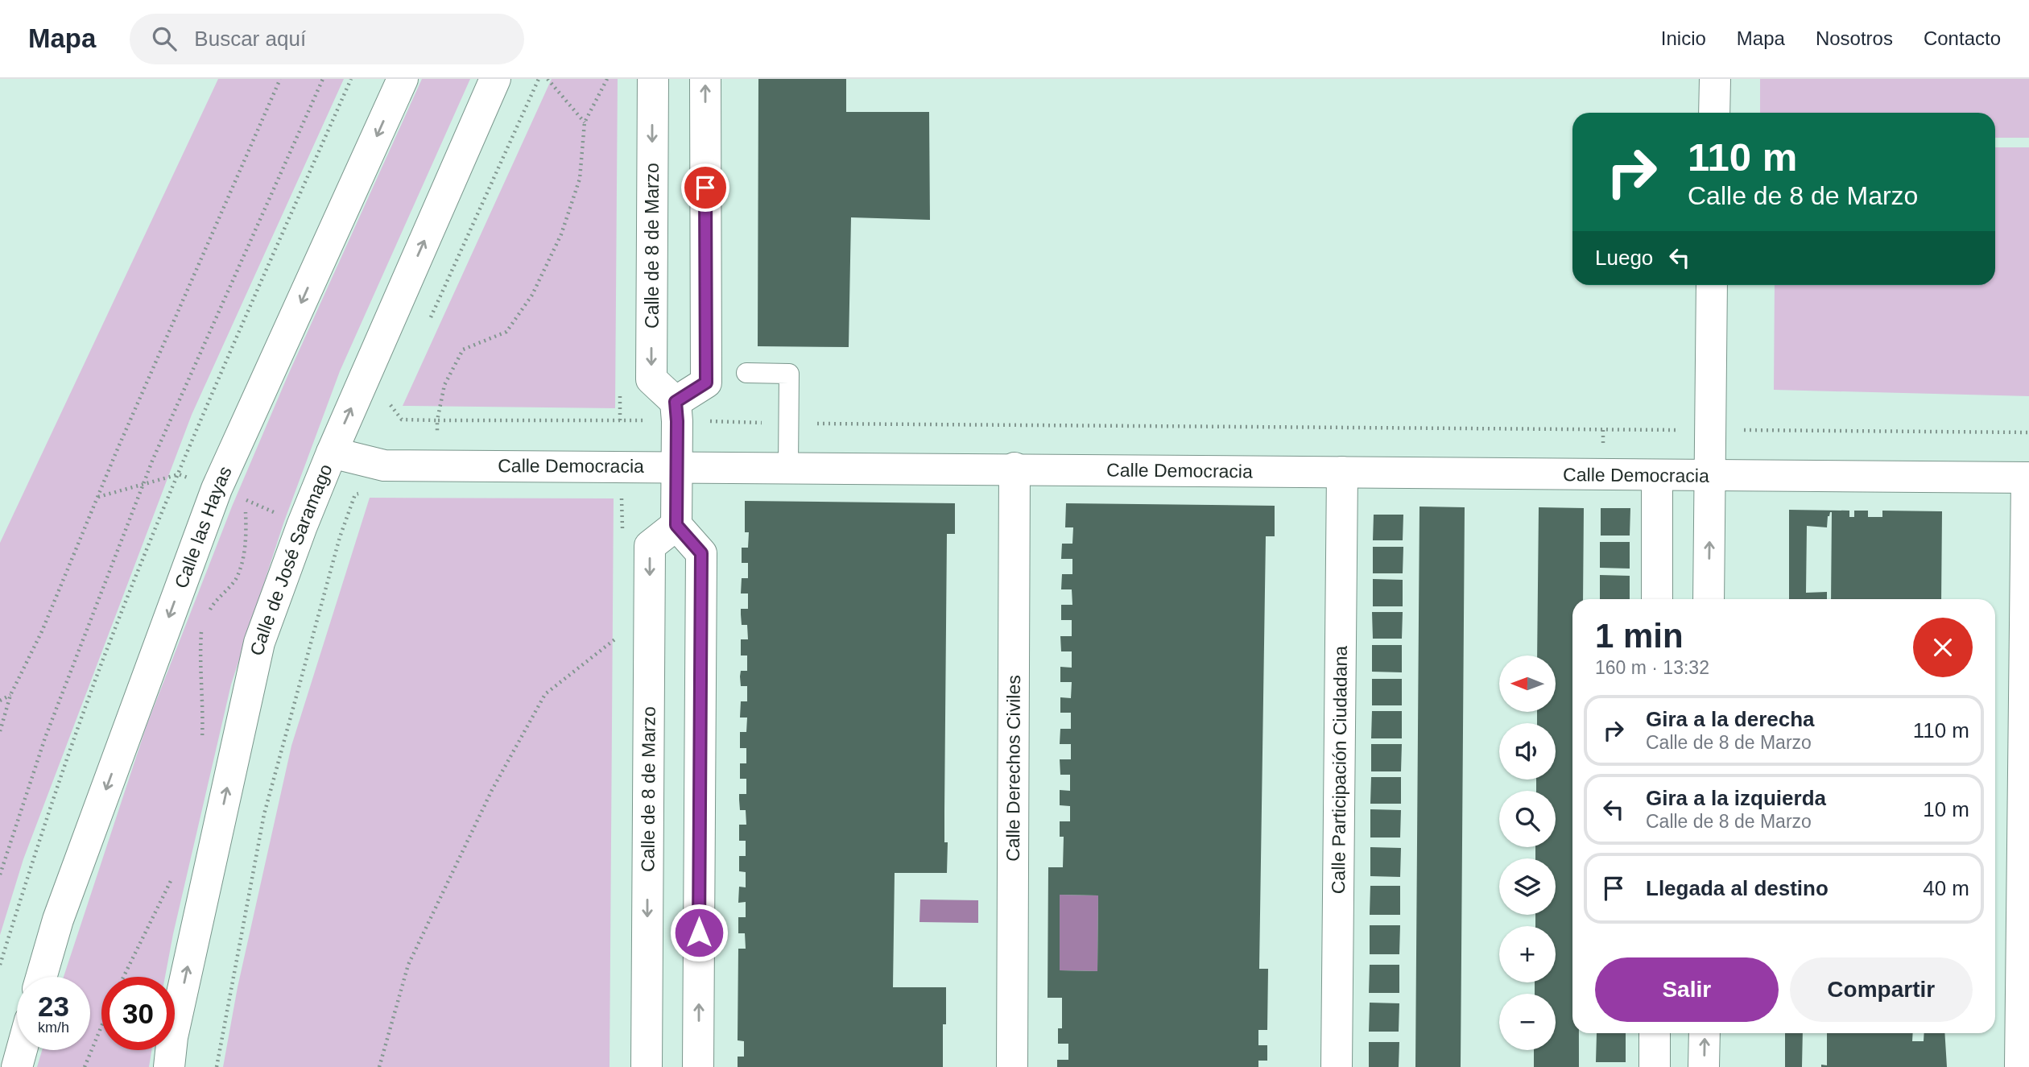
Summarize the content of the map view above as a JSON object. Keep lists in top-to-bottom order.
{
  "streets": {
    "street": [
      "Calle de 8 de Marzo",
      "Calle Democracia",
      "Calle las Hayas",
      "Calle de José Saramago",
      "Calle Derechos Civiles",
      "Calle Participación Ciudadana"
    ]
  },
  "crossings": [
    ["Calle Democracia", "Calle de José Saramago"],
    ["Calle Democracia", "Calle Derechos Civiles"],
    ["Calle Democracia", "Calle Participación Ciudadana"]
  ],
  "one_way": ["Calle las Hayas", "Calle de José Saramago"],
  "north": "left",
  "page": {
    "header": "Mapa",
    "search": "Buscar aquí",
    "nav": [
      "Inicio",
      "Mapa",
      "Nosotros",
      "Contacto"
    ],
    "turn": ["110 m", "Calle de 8 de Marzo"],
    "then": "Luego",
    "heading": ["1 min", "160 m · 13:32"],
    "map_buttons": ["+", "−"],
    "list": [
      {
        "name": "Gira a la derecha",
        "note": "Calle de 8 de Marzo",
        "value": "110 m"
      },
      {
        "name": "Gira a la izquierda",
        "note": "Calle de 8 de Marzo",
        "value": "10 m"
      },
      {
        "name": "Llegada al destino",
        "value": "40 m"
      }
    ],
    "buttons": ["Salir", "Compartir"],
    "speed": "23 km/h",
    "limit": "30"
  }
}
